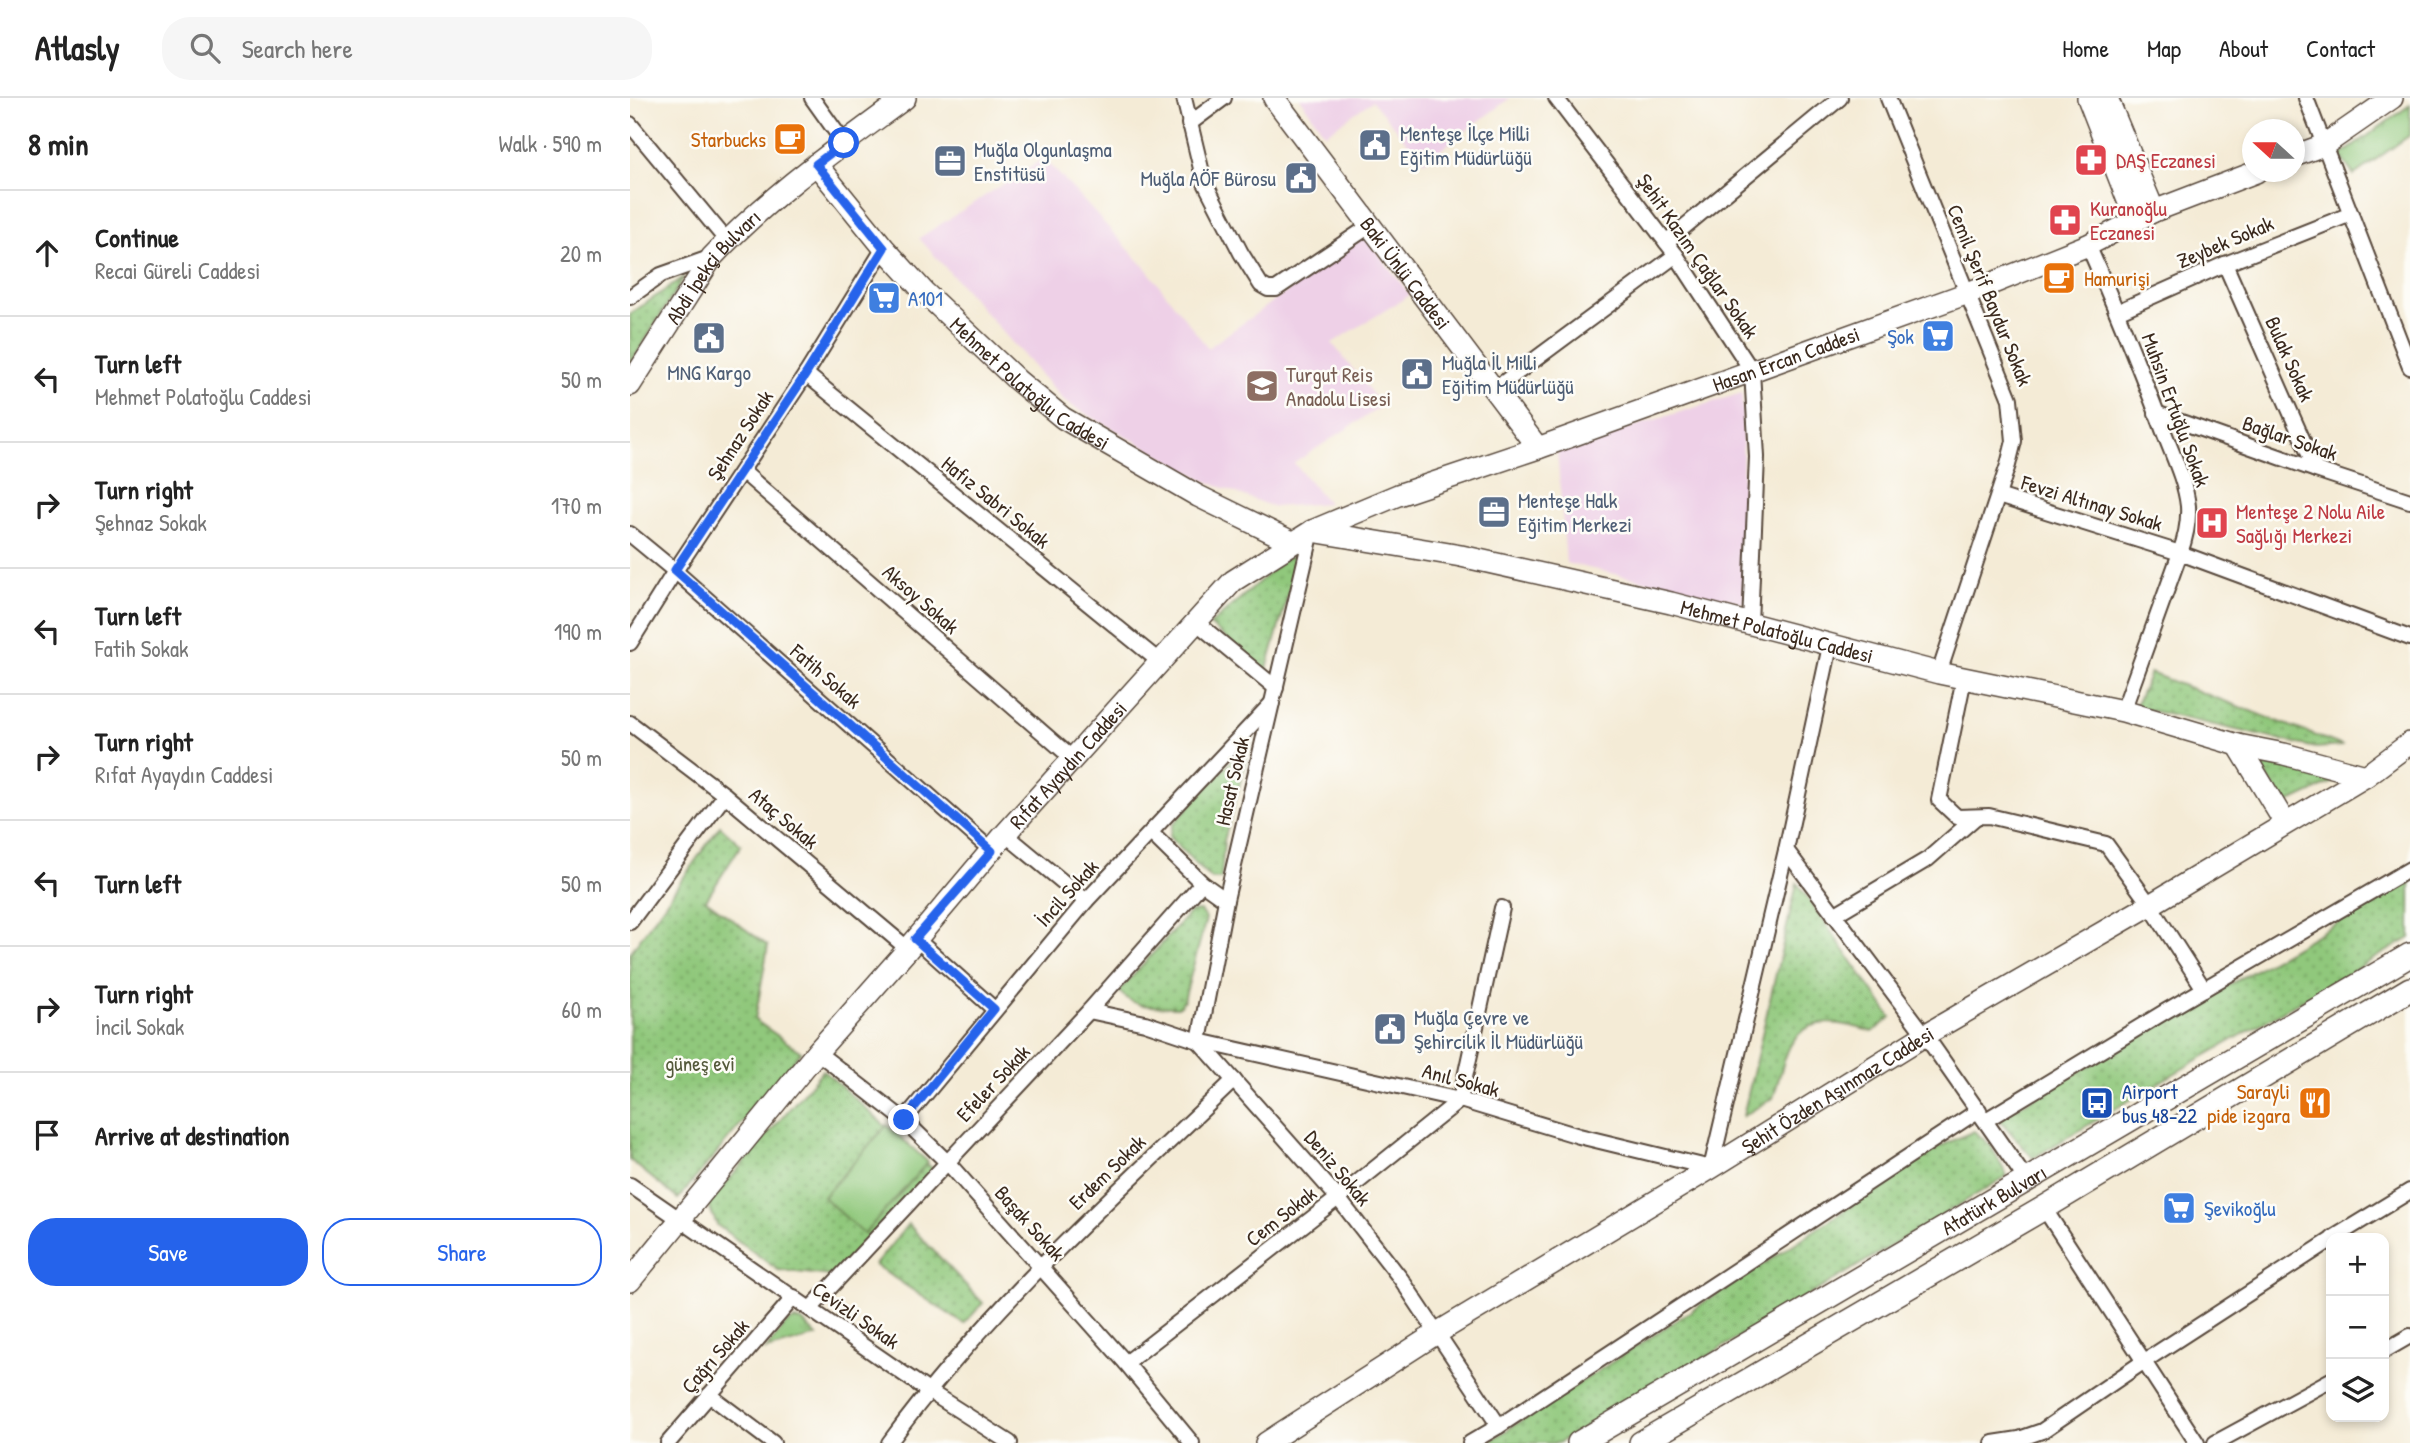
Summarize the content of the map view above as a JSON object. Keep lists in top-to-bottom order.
{
  "streets": {
    "main road": ["Atatürk Bulvarı"],
    "street": [
      "Zeybek Sokak",
      "Şehit Kazım Çağlar Sokak",
      "Abdi İpekçi Bulvarı",
      "Baki Ünlü Caddesi",
      "Cemil Şerif Baydur Sokak",
      "Hasan Ercan Caddesi",
      "Bulak Sokak",
      "Mehmet Polatoğlu Caddesi",
      "Muhsin Ertuğlu Sokak",
      "Şehnaz Sokak",
      "Bağlar Sokak",
      "Hafız Sabri Sokak",
      "Fevzi Altınay Sokak",
      "Aksoy Sokak",
      "Fatih Sokak",
      "Rıfat Ayaydın Caddesi",
      "Hasat Sokak",
      "Ataç Sokak",
      "İncil Sokak",
      "Anıl Sokak",
      "Efeler Sokak",
      "Şehit Özden Aşınmaz Caddesi",
      "Deniz Sokak",
      "Erdem Sokak",
      "Cem Sokak",
      "Başak Sokak",
      "Cevizli Sokak",
      "Çağrı Sokak"
    ]
  },
  "crossings": [
    ["Zeybek Sokak", "Bulak Sokak"],
    ["Zeybek Sokak", "Muhsin Ertuğlu Sokak"],
    ["Şehit Kazım Çağlar Sokak", "Hasan Ercan Caddesi"],
    ["Şehit Kazım Çağlar Sokak", "Mehmet Polatoğlu Caddesi"],
    ["Abdi İpekçi Bulvarı", "Mehmet Polatoğlu Caddesi"],
    ["Baki Ünlü Caddesi", "Hasan Ercan Caddesi"],
    ["Cemil Şerif Baydur Sokak", "Hasan Ercan Caddesi"],
    ["Cemil Şerif Baydur Sokak", "Mehmet Polatoğlu Caddesi"],
    ["Cemil Şerif Baydur Sokak", "Fevzi Altınay Sokak"],
    ["Hasan Ercan Caddesi", "Mehmet Polatoğlu Caddesi"],
    ["Hasan Ercan Caddesi", "Muhsin Ertuğlu Sokak"],
    ["Hasan Ercan Caddesi", "Rıfat Ayaydın Caddesi"],
    ["Hasan Ercan Caddesi", "Hasat Sokak"],
    ["Bulak Sokak", "Bağlar Sokak"],
    ["Mehmet Polatoğlu Caddesi", "Muhsin Ertuğlu Sokak"],
    ["Mehmet Polatoğlu Caddesi", "Şehnaz Sokak"],
    ["Mehmet Polatoğlu Caddesi", "Rıfat Ayaydın Caddesi"],
    ["Mehmet Polatoğlu Caddesi", "Hasat Sokak"],
    ["Mehmet Polatoğlu Caddesi", "Şehit Özden Aşınmaz Caddesi"],
    ["Muhsin Ertuğlu Sokak", "Bağlar Sokak"],
    ["Muhsin Ertuğlu Sokak", "Fevzi Altınay Sokak"],
    ["Şehnaz Sokak", "Hafız Sabri Sokak"],
    ["Şehnaz Sokak", "Aksoy Sokak"],
    ["Şehnaz Sokak", "Fatih Sokak"],
    ["Hafız Sabri Sokak", "Rıfat Ayaydın Caddesi"],
    ["Aksoy Sokak", "Rıfat Ayaydın Caddesi"],
    ["Fatih Sokak", "Rıfat Ayaydın Caddesi"],
    ["Fatih Sokak", "İncil Sokak"],
    ["Rıfat Ayaydın Caddesi", "Hasat Sokak"],
    ["Rıfat Ayaydın Caddesi", "Ataç Sokak"],
    ["Rıfat Ayaydın Caddesi", "Başak Sokak"],
    ["Rıfat Ayaydın Caddesi", "Cevizli Sokak"],
    ["Hasat Sokak", "İncil Sokak"],
    ["Hasat Sokak", "Anıl Sokak"],
    ["Hasat Sokak", "Deniz Sokak"],
    ["Ataç Sokak", "İncil Sokak"],
    ["İncil Sokak", "Başak Sokak"],
    ["Anıl Sokak", "Şehit Özden Aşınmaz Caddesi"],
    ["Anıl Sokak", "Deniz Sokak"],
    ["Anıl Sokak", "Cem Sokak"],
    ["Efeler Sokak", "Deniz Sokak"],
    ["Efeler Sokak", "Başak Sokak"],
    ["Efeler Sokak", "Cevizli Sokak"],
    ["Şehit Özden Aşınmaz Caddesi", "Deniz Sokak"],
    ["Deniz Sokak", "Erdem Sokak"],
    ["Deniz Sokak", "Cem Sokak"],
    ["Erdem Sokak", "Başak Sokak"],
    ["Erdem Sokak", "Cevizli Sokak"],
    ["Cem Sokak", "Başak Sokak"],
    ["Cevizli Sokak", "Çağrı Sokak"]
  ],
  "parks": ["güneş evi"],
  "places": {
    "cafe": ["Starbucks", "Hamurişi"],
    "public building": [
      "Menteşe İlçe Milli Eğitim Müdürlüğü",
      "Muğla AÖF Bürosu",
      "MNG Kargo",
      "Muğla İl Milli Eğitim Müdürlüğü",
      "Muğla Çevre ve Şehircilik İl Müdürlüğü"
    ],
    "pharmacy": ["DAŞ Eczanesi", "Kuranoğlu Eczanesi"],
    "office": ["Muğla Olgunlaşma Enstitüsü", "Menteşe Halk Eğitim Merkezi"],
    "supermarket": ["A101", "Şok", "Şevikoğlu"],
    "school or university": ["Turgut Reis Anadolu Lisesi"],
    "hospital": ["Menteşe 2 Nolu Aile Sağlığı Merkezi"],
    "bus stop": ["Airport bus 48-22"],
    "restaurant": ["Sarayli pide izgara"]
  },
  "north": "left",
  "page": {
    "header": "Atlasly",
    "search": "Search here",
    "nav": [
      "Home",
      "Map",
      "About",
      "Contact"
    ],
    "heading": ["8 min", "Walk · 590 m"],
    "list": [
      ["Continue", "Recai Güreli Caddesi", "20 m"],
      ["Turn left", "Mehmet Polatoğlu Caddesi", "50 m"],
      ["Turn right", "Şehnaz Sokak", "170 m"],
      ["Turn left", "Fatih Sokak", "190 m"],
      ["Turn right", "Rıfat Ayaydın Caddesi", "50 m"],
      ["Turn left", "50 m"],
      ["Turn right", "İncil Sokak", "60 m"],
      "Arrive at destination"
    ],
    "buttons": ["Save", "Share"],
    "map_buttons": ["+", "−"]
  }
}
